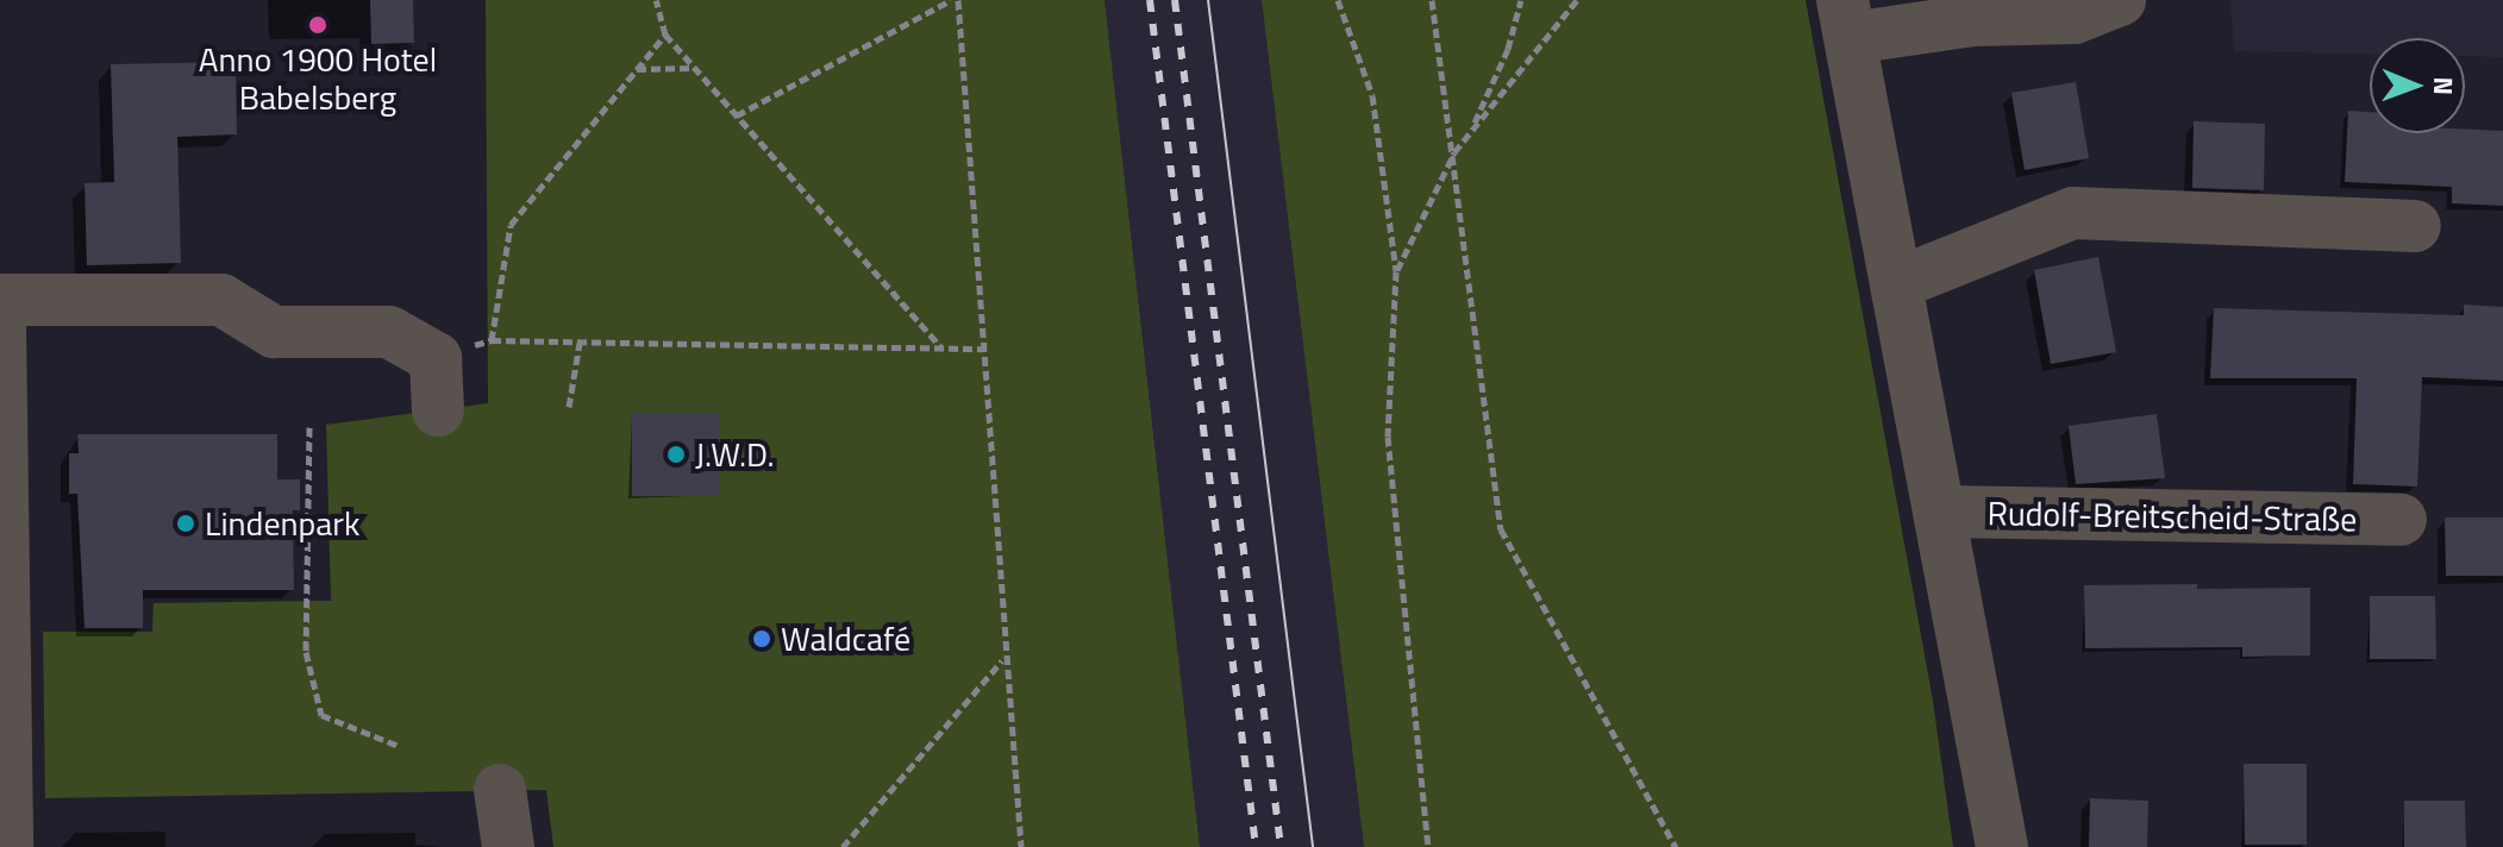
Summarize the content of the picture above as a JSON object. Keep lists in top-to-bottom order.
{
  "streets": {
    "street": ["Rudolf-Breitscheid-Straße"]
  },
  "places": [
    "Anno 1900 Hotel Babelsberg",
    "J.W.D.",
    "Lindenpark",
    "Waldcafé"
  ],
  "north": "right"
}
